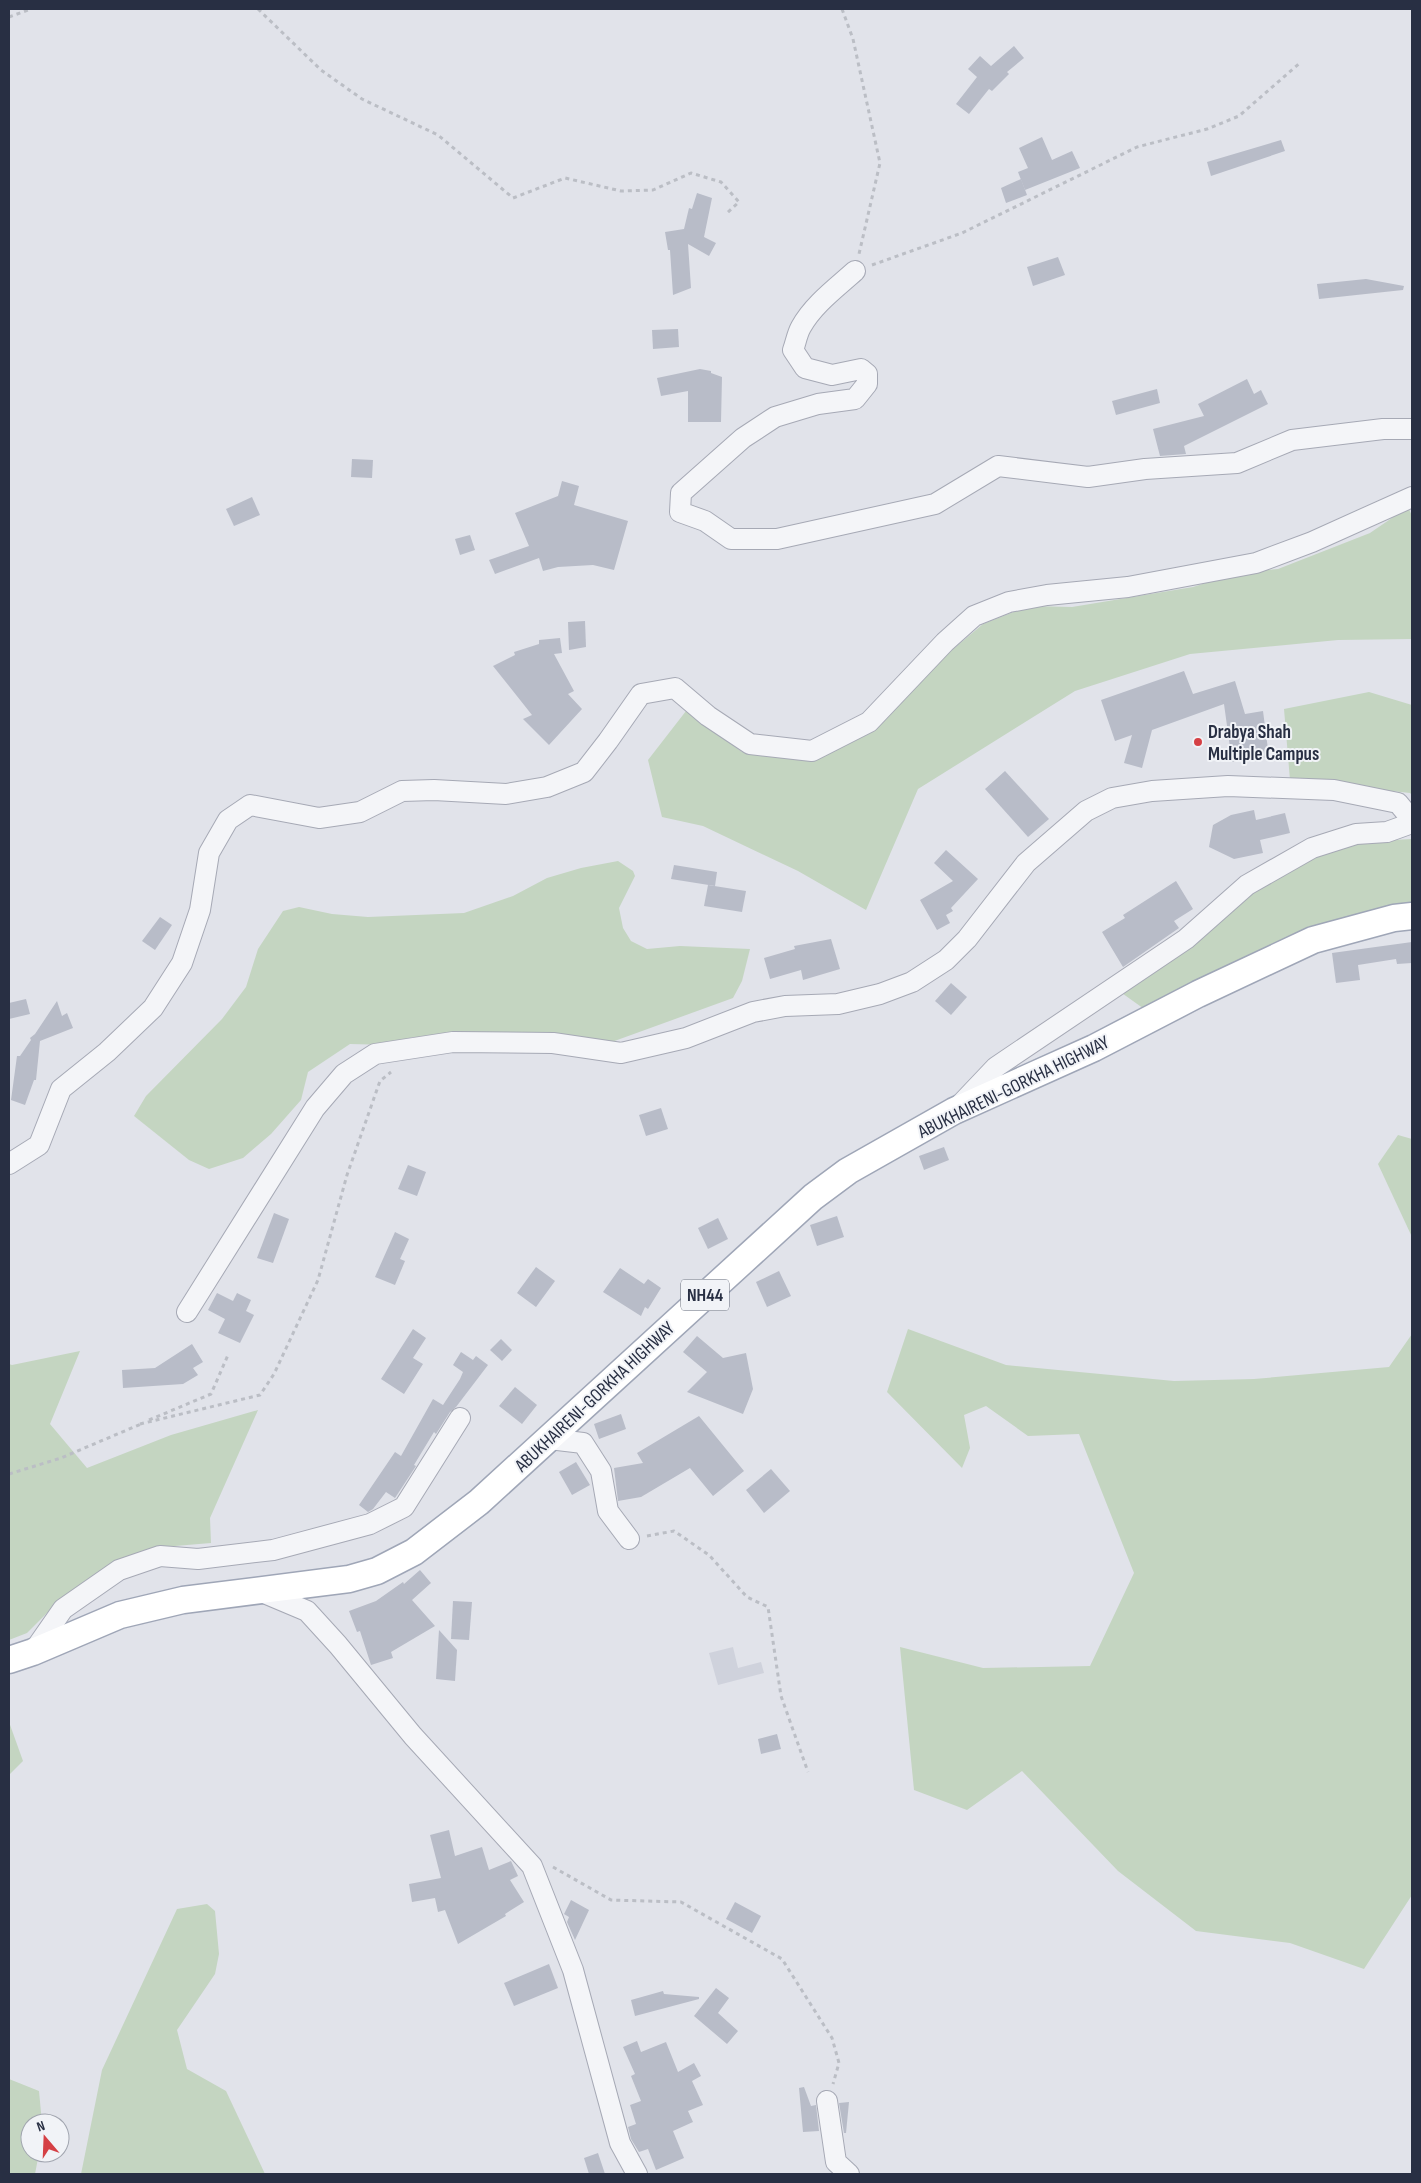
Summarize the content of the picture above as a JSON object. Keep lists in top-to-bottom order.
{
  "streets": {
    "main road": ["ABUKHAIRENI-GORKHA HIGHWAY", "NH44"]
  },
  "places": ["Drabya Shah Multiple Campus"],
  "north": "top"
}
